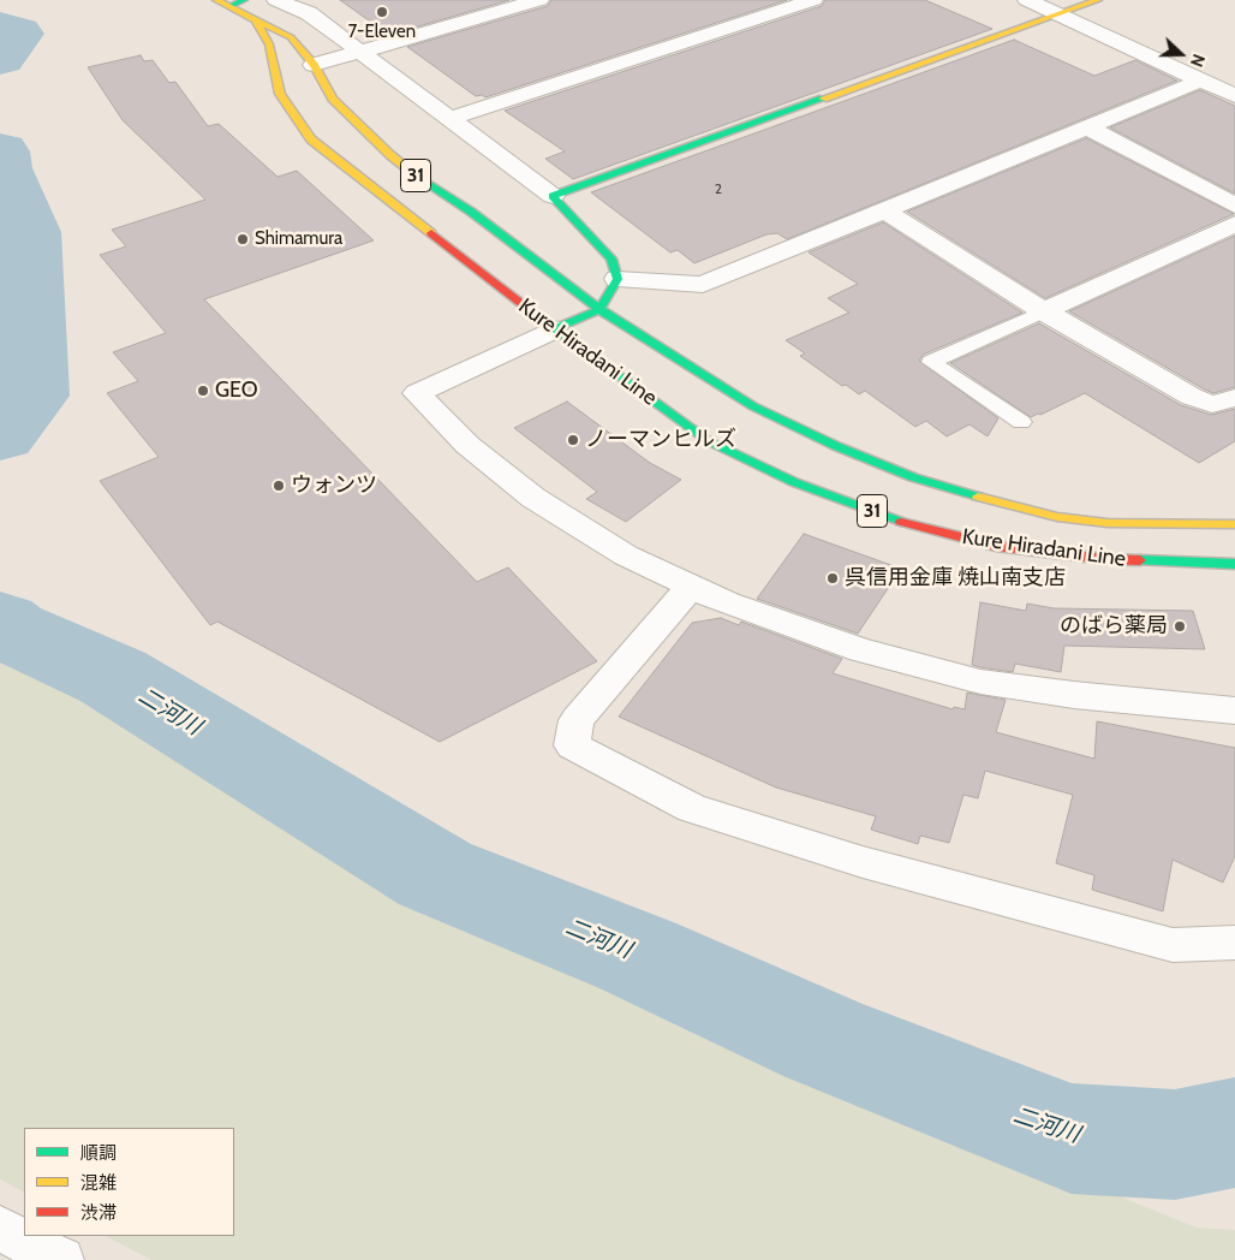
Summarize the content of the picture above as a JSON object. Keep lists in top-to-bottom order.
{
  "streets": {
    "main road": ["31", "Kure Hiradani Line"]
  },
  "water": ["二河川"],
  "places": [
    "7-Eleven",
    "Shimamura",
    "GEO",
    "ノーマンヒルズ",
    "ウォンツ",
    "呉信用金庫 焼山南支店",
    "のばら薬局"
  ],
  "house_numbers": ["2"],
  "legend": ["順調", "混雑", "渋滞"],
  "north": "right"
}
